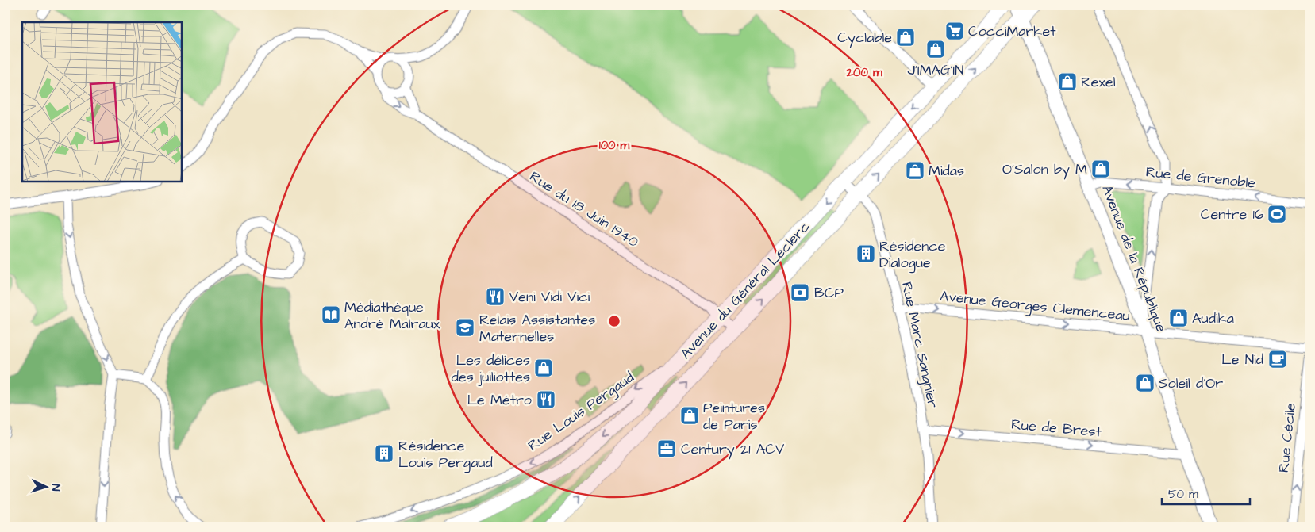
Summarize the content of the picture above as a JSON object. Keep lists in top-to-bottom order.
{
  "streets": {
    "main road": ["Avenue de la République", "Avenue du Général Leclerc"],
    "street": [
      "Rue de Grenoble",
      "Rue du 18 Juin 1940",
      "Avenue Georges Clemenceau",
      "Rue Marc Sangnier",
      "Rue Louis Pergaud",
      "Rue de Brest",
      "Rue Cécile"
    ]
  },
  "crossings": [
    ["Rue de Grenoble", "Avenue de la République"],
    ["Rue du 18 Juin 1940", "Avenue du Général Leclerc"],
    ["Avenue de la République", "Avenue du Général Leclerc"],
    ["Avenue de la République", "Avenue Georges Clemenceau"],
    ["Avenue de la République", "Rue de Brest"],
    ["Avenue du Général Leclerc", "Rue Marc Sangnier"],
    ["Avenue du Général Leclerc", "Rue Louis Pergaud"],
    ["Avenue Georges Clemenceau", "Rue Marc Sangnier"],
    ["Avenue Georges Clemenceau", "Rue Cécile"],
    ["Rue Marc Sangnier", "Rue de Brest"]
  ],
  "one_way": [
    "Rue de Grenoble",
    "Avenue Georges Clemenceau",
    "Rue Louis Pergaud",
    "Rue de Brest",
    "Rue Cécile"
  ],
  "places": {
    "supermarket": ["CocciMarket"],
    "shop": [
      "Cyclable",
      "J'IMAG'IN",
      "Rexel",
      "O'Salon by M",
      "Midas",
      "Audika",
      "Les délices des juiliottes",
      "Soleil d'Or",
      "Peintures de Paris"
    ],
    "sports": ["Centre 16"],
    "building": ["Résidence Dialogue", "Résidence Louis Pergaud"],
    "bank": ["BCP"],
    "restaurant": ["Veni Vidi Vici", "Le Métro"],
    "library": ["Médiathèque André Malraux"],
    "school or university": ["Relais Assistantes Maternelles"],
    "cafe": ["Le Nid"],
    "office": ["Century 21 ACV"]
  },
  "scale_bar": "50 m",
  "north": "right",
  "rings": ["200 m", "100 m"]
}
